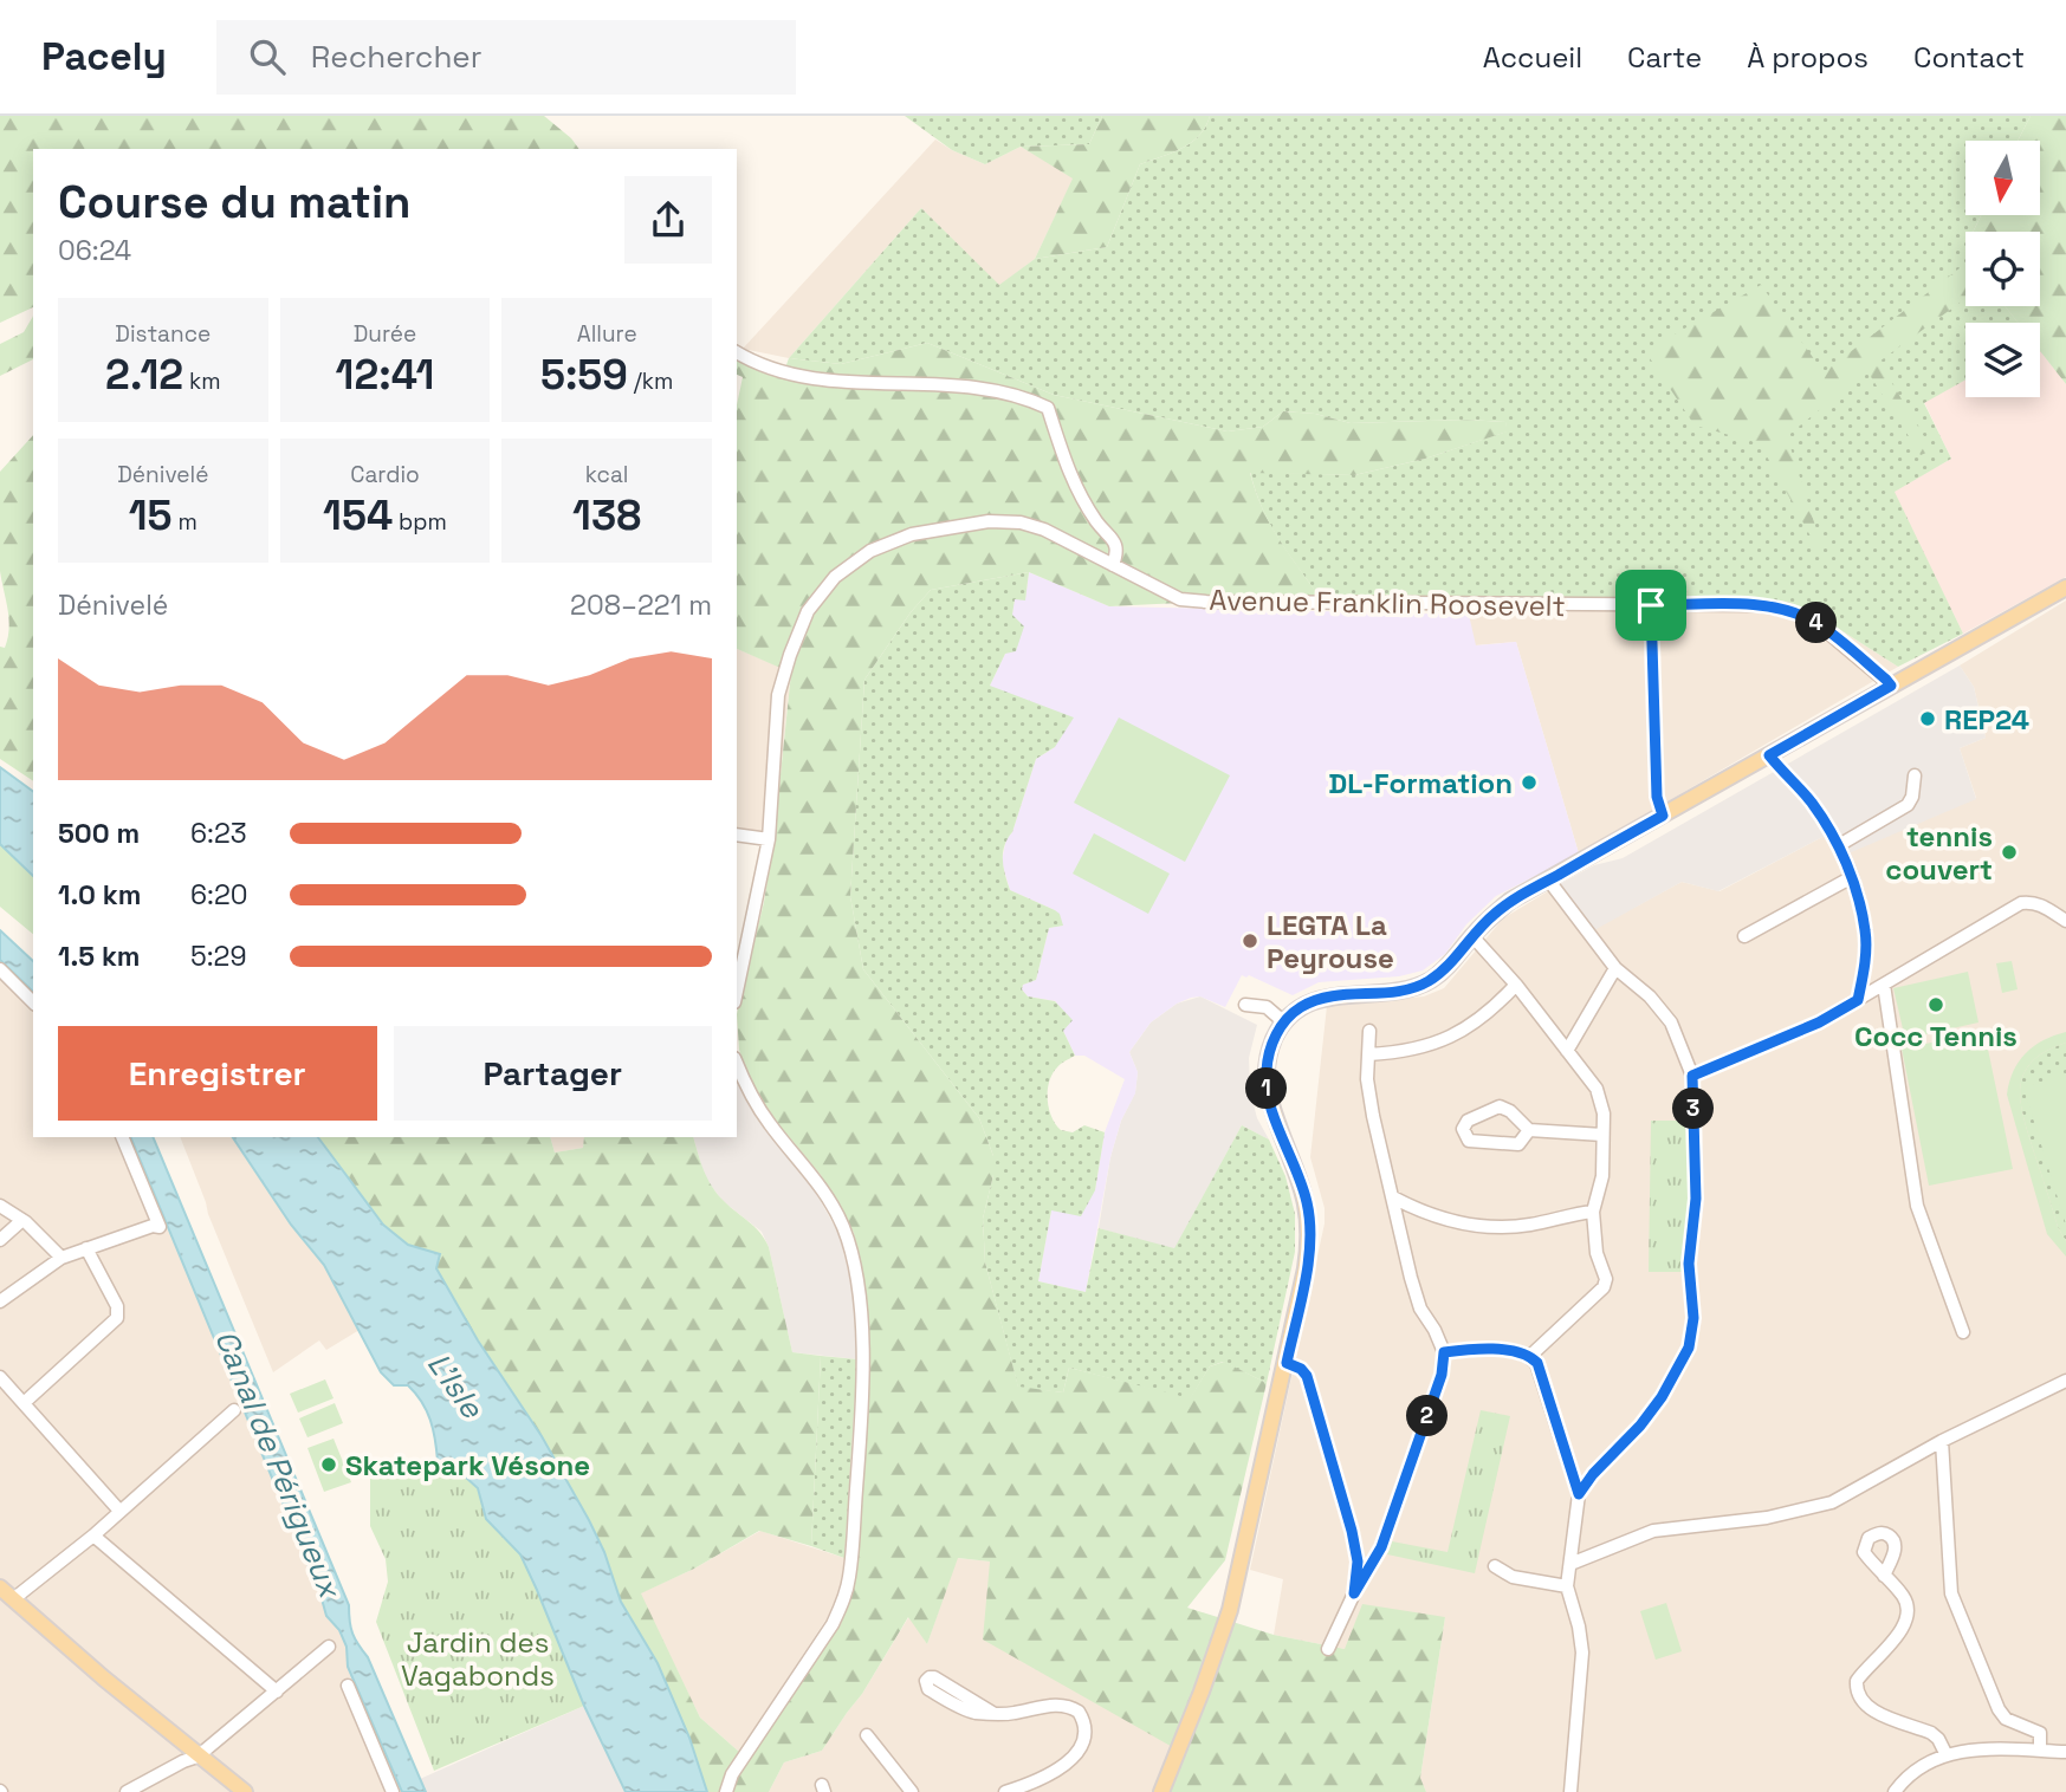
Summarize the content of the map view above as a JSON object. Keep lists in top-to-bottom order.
{
  "streets": {
    "street": ["Avenue Franklin Roosevelt"]
  },
  "water": ["L'Isle", "Canal de Périgueux"],
  "parks": ["Jardin des Vagabonds"],
  "places": [
    "REP24",
    "DL-Formation",
    "tennis couvert",
    "LEGTA La Peyrouse",
    "Cocc Tennis",
    "Skatepark Vésone"
  ],
  "north": "bottom",
  "page": {
    "header": "Pacely",
    "search": "Rechercher",
    "nav": [
      "Accueil",
      "Carte",
      "À propos",
      "Contact"
    ],
    "heading": ["Course du matin", "06:24"],
    "stats": [
      ["Distance", "2.12 km"],
      ["Durée", "12:41"],
      ["Allure", "5:59 /km"],
      ["Dénivelé", "15 m"],
      ["Cardio", "154 bpm"],
      ["kcal", "138"]
    ],
    "chart": ["Dénivelé", "208–221 m"],
    "pins": [
      "4",
      "1",
      "3",
      "2"
    ],
    "list": [
      {
        "name": "500 m",
        "note": "6:23"
      },
      {
        "name": "1.0 km",
        "note": "6:20"
      },
      {
        "name": "1.5 km",
        "note": "5:29"
      }
    ],
    "buttons": ["Enregistrer", "Partager"]
  }
}
